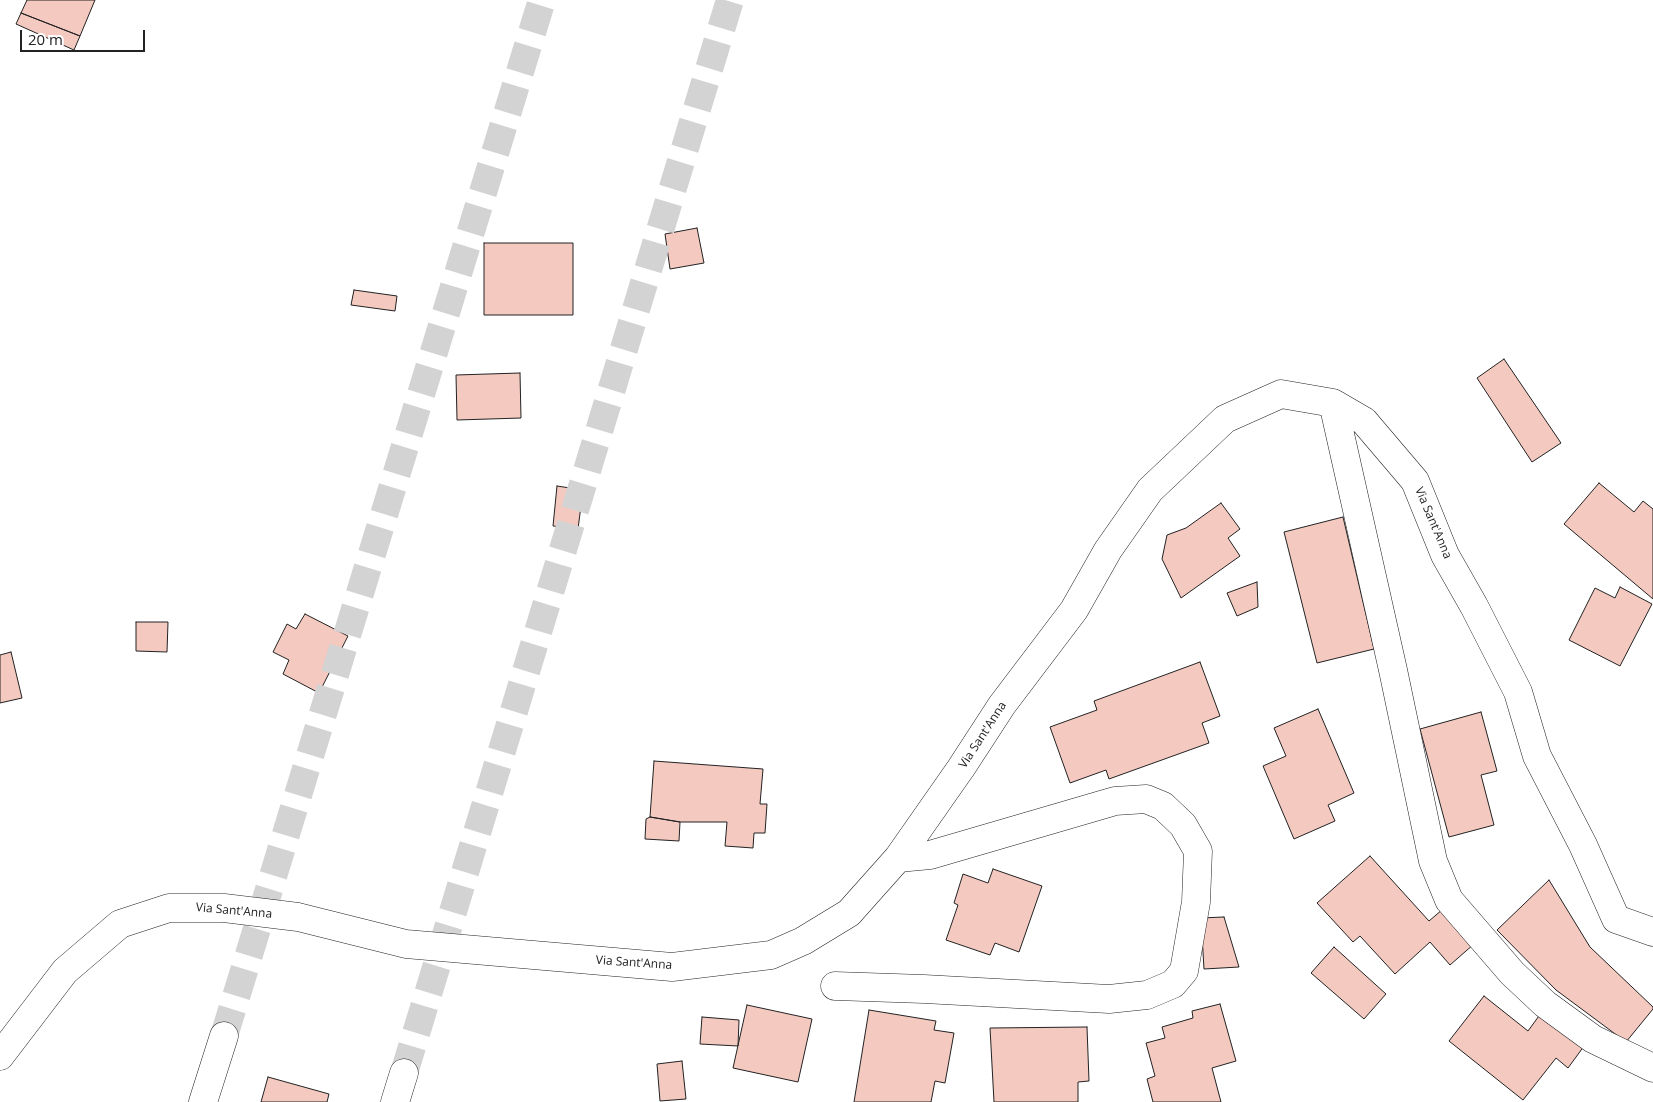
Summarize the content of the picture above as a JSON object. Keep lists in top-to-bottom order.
{
  "streets": {
    "main road": ["Via Sant'Anna"]
  },
  "scale_bar": "20 m"
}
